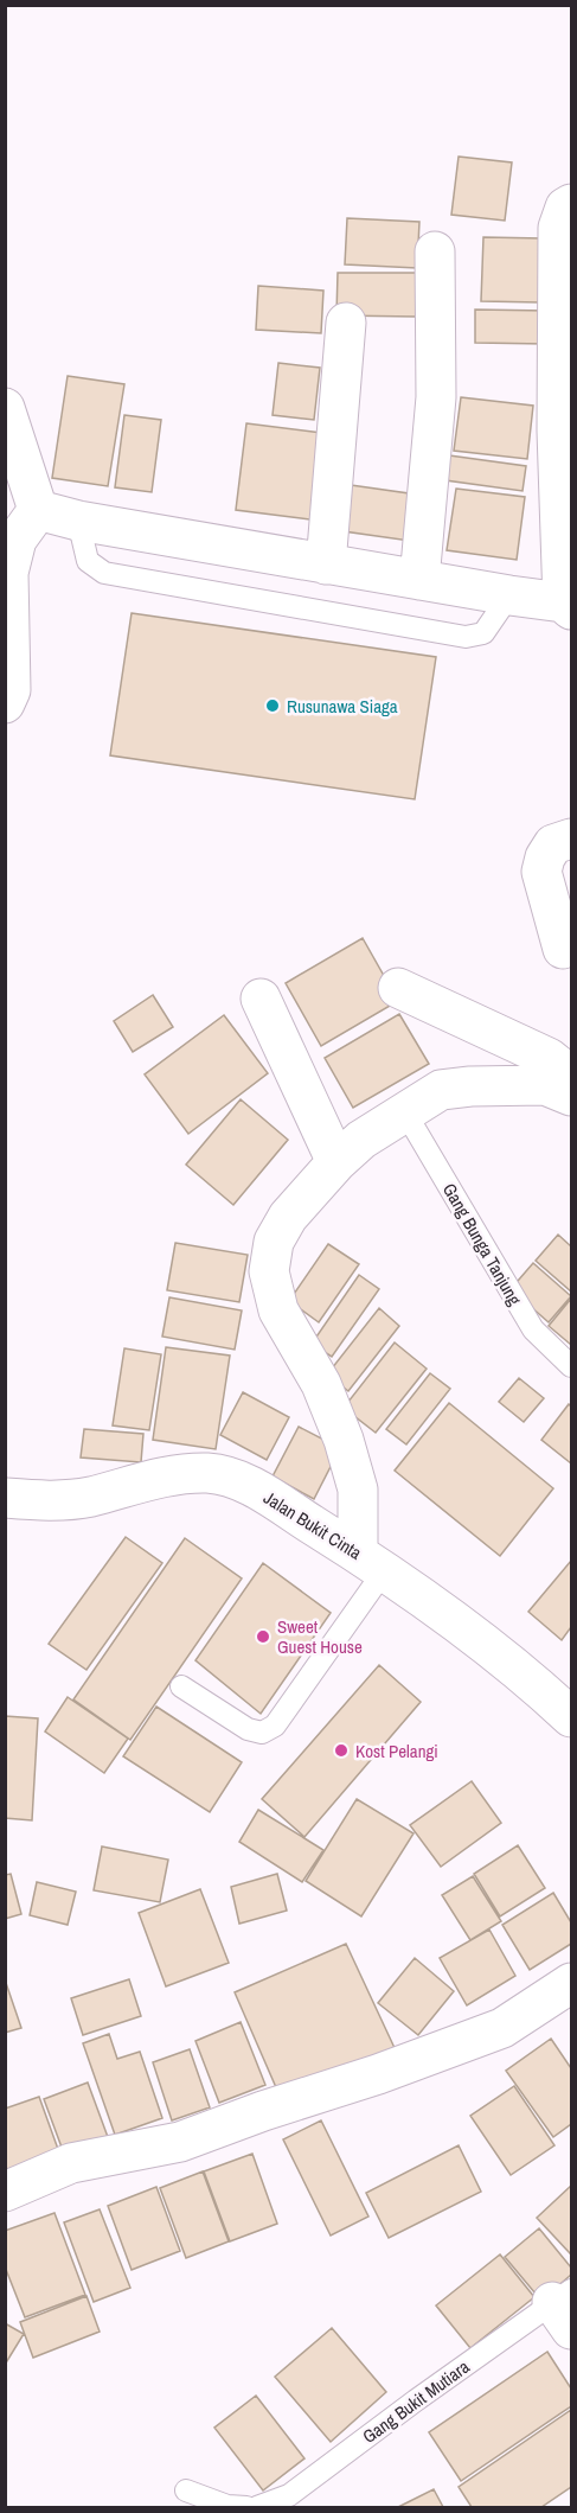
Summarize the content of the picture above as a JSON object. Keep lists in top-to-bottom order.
{
  "streets": {
    "street": ["Jalan Bukit Cinta"],
    "lane": ["Gang Bunga Tanjung", "Gang Bukit Mutiara"]
  },
  "places": ["Rusunawa Siaga", "Sweet Guest House", "Kost Pelangi"]
}
